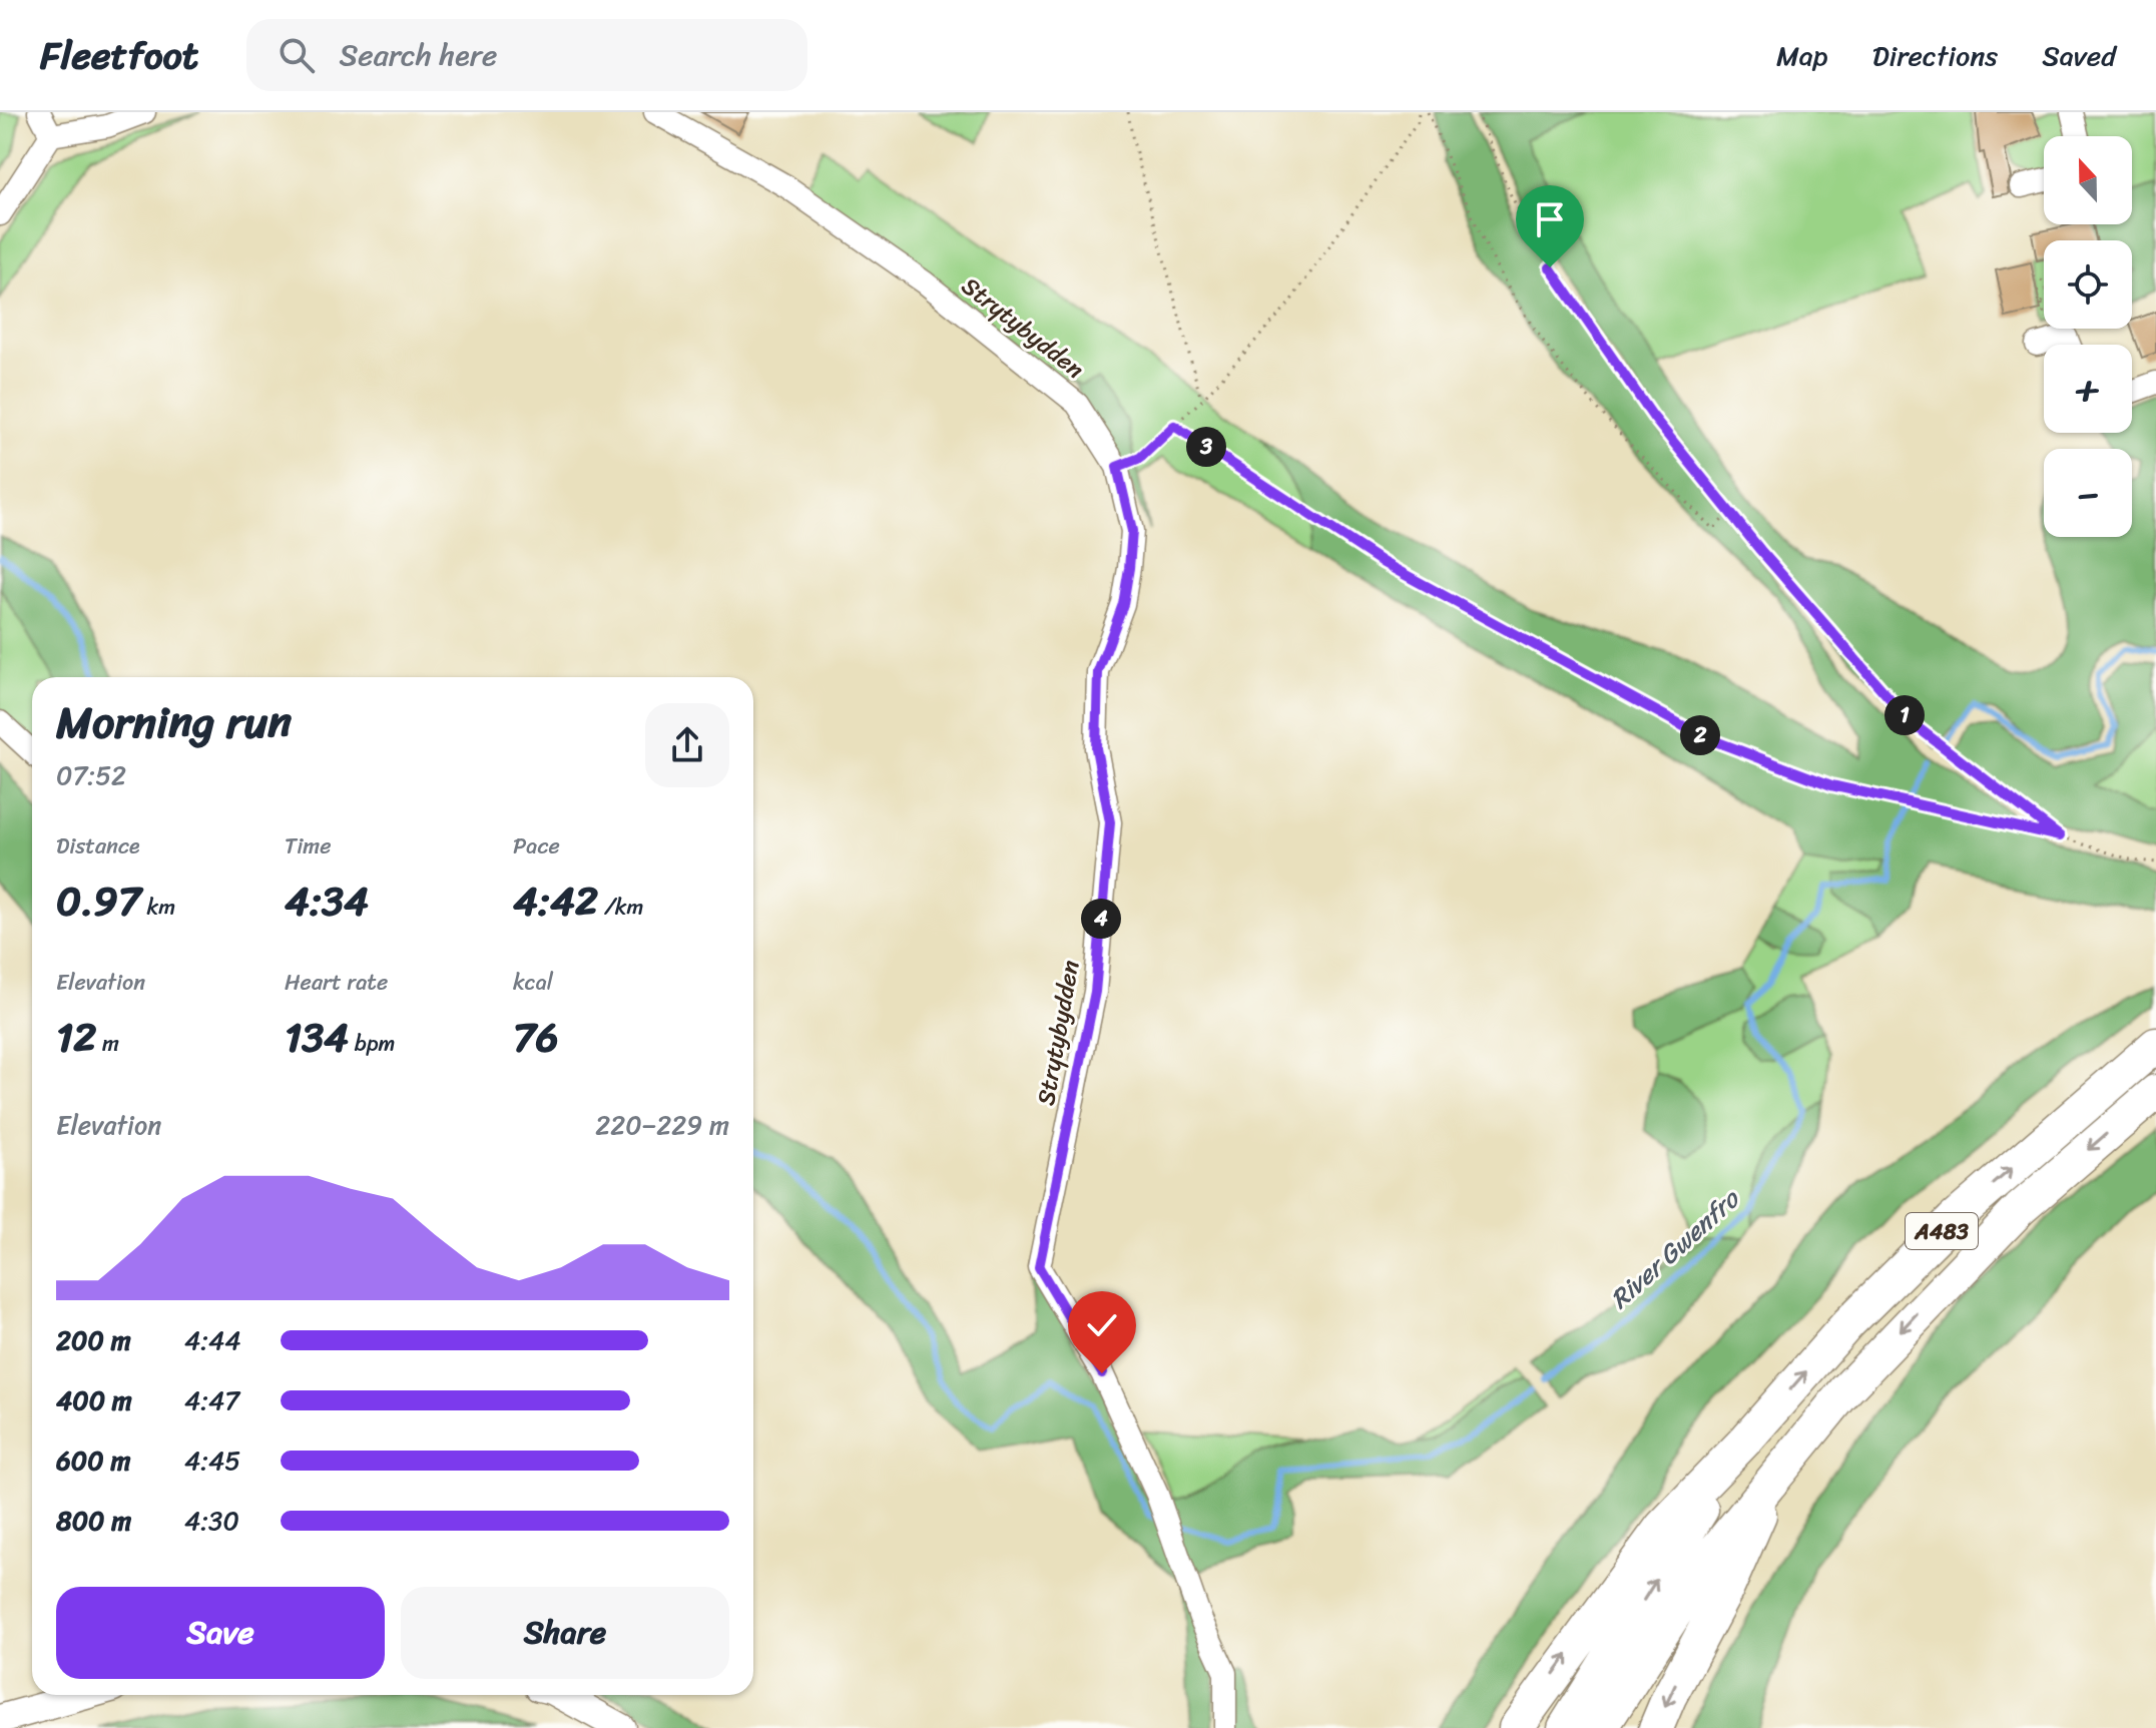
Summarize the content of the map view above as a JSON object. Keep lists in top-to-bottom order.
{
  "streets": {
    "highway": ["A483"],
    "street": ["Strytybydden"]
  },
  "water": ["River Gwenfro"],
  "north": "top",
  "page": {
    "header": "Fleetfoot",
    "search": "Search here",
    "nav": ["Map", "Directions", "Saved"],
    "map_buttons": ["+", "−"],
    "pins": [
      "3",
      "1",
      "2",
      "4"
    ],
    "heading": ["Morning run", "07:52"],
    "stats": [
      ["Distance", "0.97 km"],
      ["Time", "4:34"],
      ["Pace", "4:42 /km"],
      ["Elevation", "12 m"],
      ["Heart rate", "134 bpm"],
      ["kcal", "76"]
    ],
    "chart": ["Elevation", "220–229 m"],
    "list": [
      {
        "name": "200 m",
        "note": "4:44"
      },
      {
        "name": "400 m",
        "note": "4:47"
      },
      {
        "name": "600 m",
        "note": "4:45"
      },
      {
        "name": "800 m",
        "note": "4:30"
      }
    ],
    "buttons": ["Save", "Share"]
  }
}
